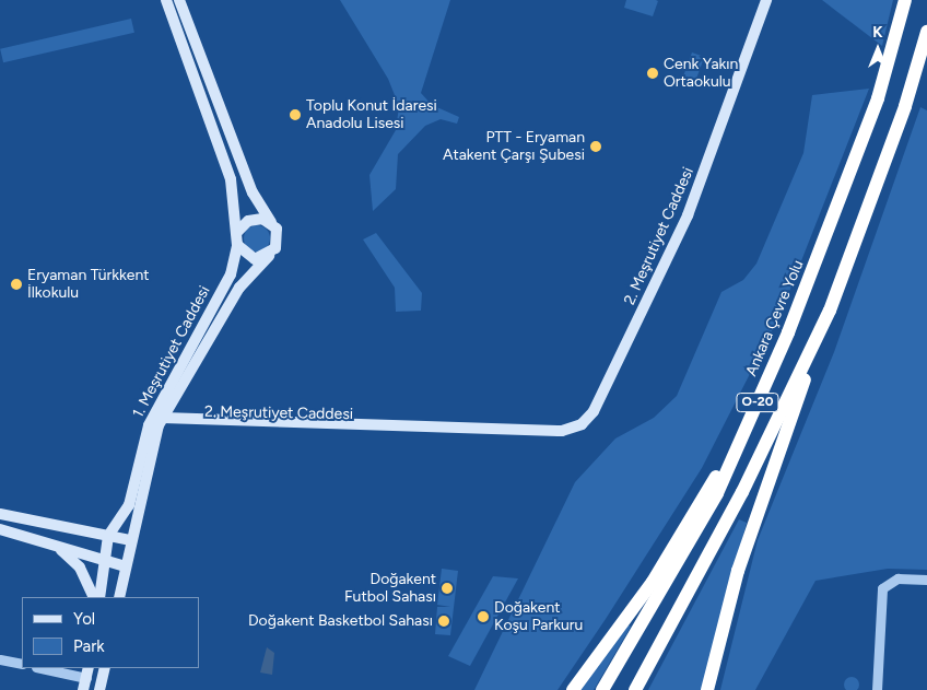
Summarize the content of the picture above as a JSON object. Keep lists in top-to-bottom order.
{
  "streets": {
    "highway": ["Ankara Çevre Yolu", "O-20"],
    "main road": ["2. Meşrutiyet Caddesi", "1. Meşrutiyet Caddesi"]
  },
  "crossings": [
    ["2. Meşrutiyet Caddesi", "1. Meşrutiyet Caddesi"]
  ],
  "places": [
    "Cenk Yakın Ortaokulu",
    "Toplu Konut İdaresi Anadolu Lisesi",
    "PTT - Eryaman Atakent Çarşı Şubesi",
    "Eryaman Türkkent İlkokulu",
    "Doğakent Futbol Sahası",
    "Doğakent Koşu Parkuru",
    "Doğakent Basketbol Sahası"
  ],
  "legend": ["Yol", "Park"],
  "north": "top"
}
